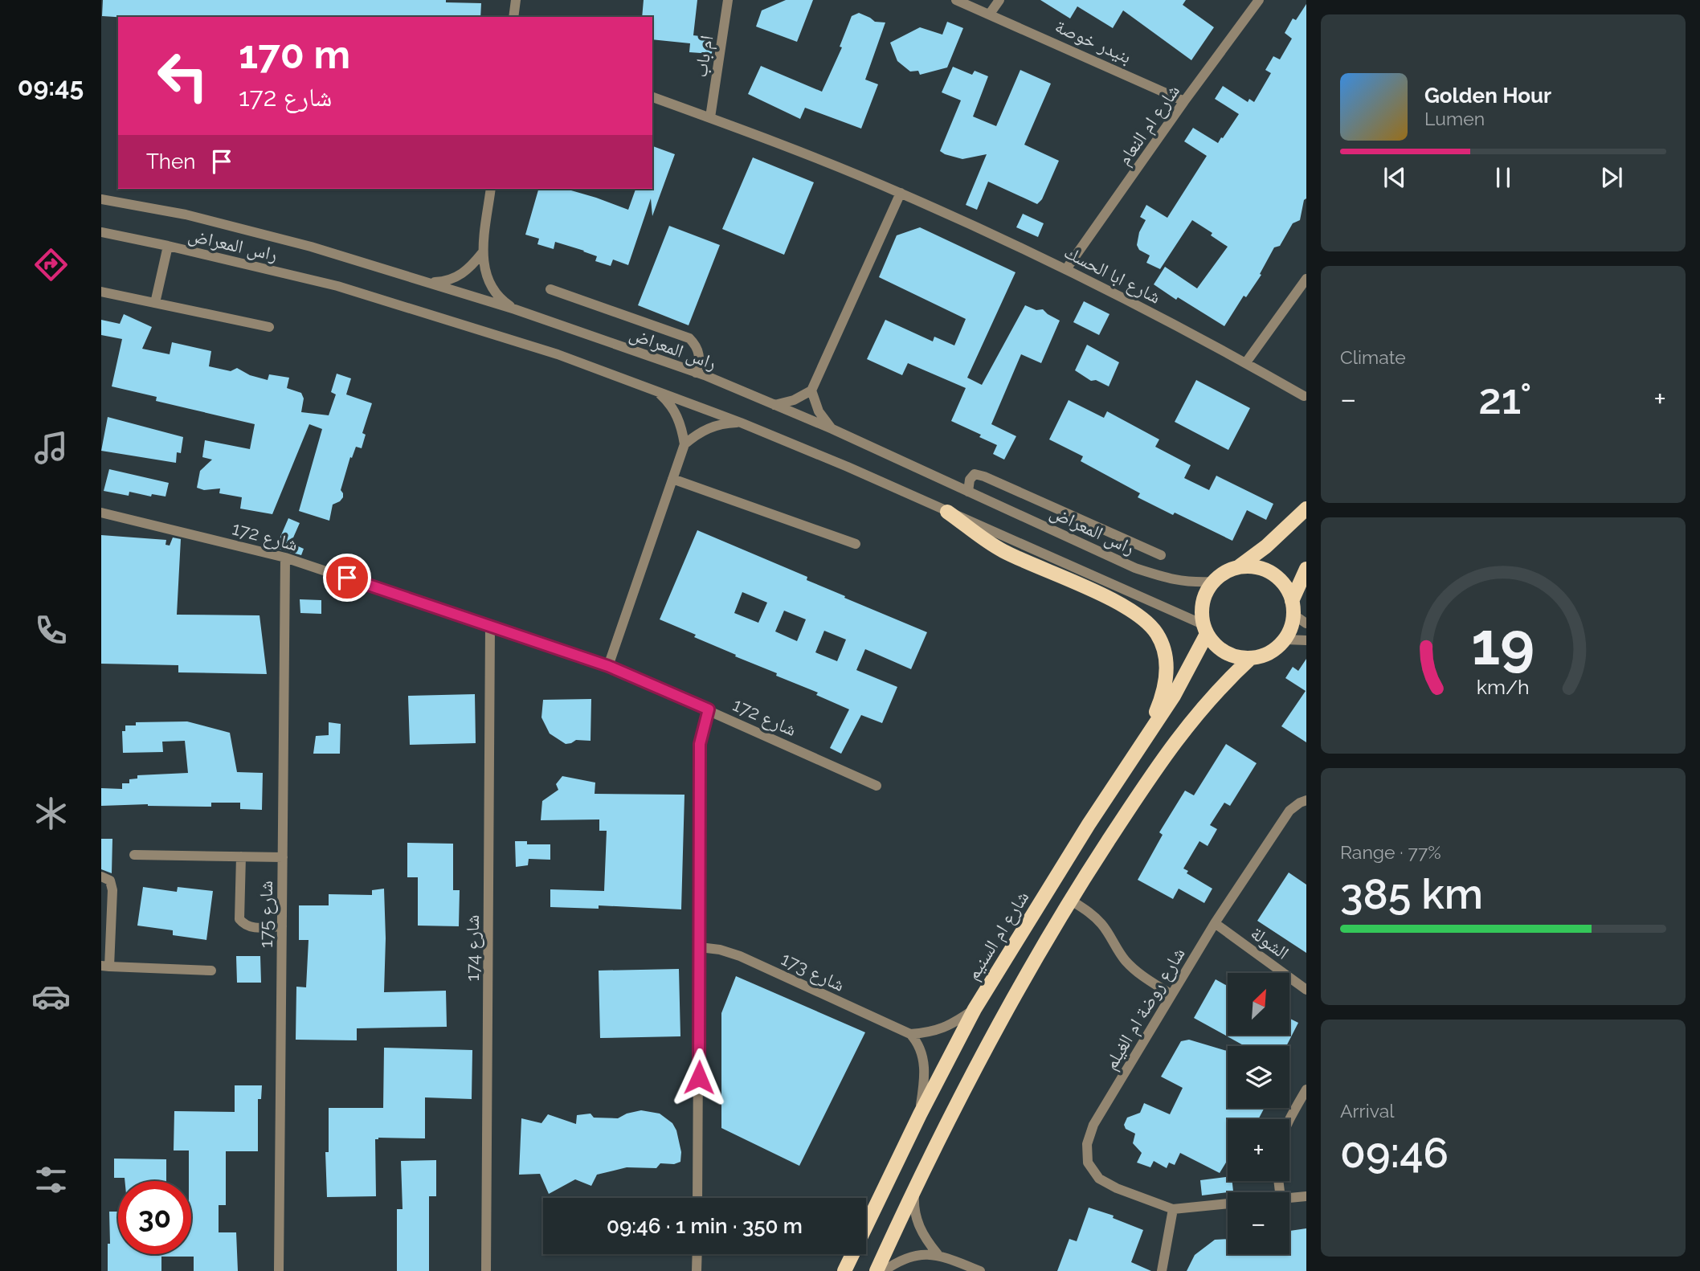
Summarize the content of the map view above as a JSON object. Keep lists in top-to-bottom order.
{
  "streets": {
    "main road": ["شارع ام السنيم"],
    "street": [
      "بنيدر خوصة",
      "ام باب",
      "شارع ام النعام",
      "راس المعراض",
      "شارع ابا الحسك",
      "شارع 172",
      "شارع 175",
      "الشولة",
      "شارع 174",
      "شارع 173",
      "شارع روضة ام الغيلم"
    ]
  },
  "crossings": [
    ["بنيدر خوصة", "شارع ام النعام"],
    ["ام باب", "شارع ابا الحسك"],
    ["شارع ام النعام", "شارع ابا الحسك"],
    ["راس المعراض", "شارع ام السنيم"],
    ["شارع 172", "شارع 175"],
    ["شارع 172", "شارع 174"],
    ["الشولة", "شارع روضة ام الغيلم"]
  ],
  "north": "top right",
  "page": {
    "tabs": "09:45",
    "turn": ["170 m", "شارع 172"],
    "song": ["Golden Hour", "Lumen"],
    "then": "Then",
    "tile": [
      "Climate",
      ["Range · 77%", "385 km"],
      ["Arrival", "09:46"]
    ],
    "heat": ["−", "21°", "+"],
    "map_buttons": ["+", "−"],
    "limit": "30",
    "trip": "09:46 · 1 min · 350 m",
    "gauge": ["19", "km/h"]
  }
}
